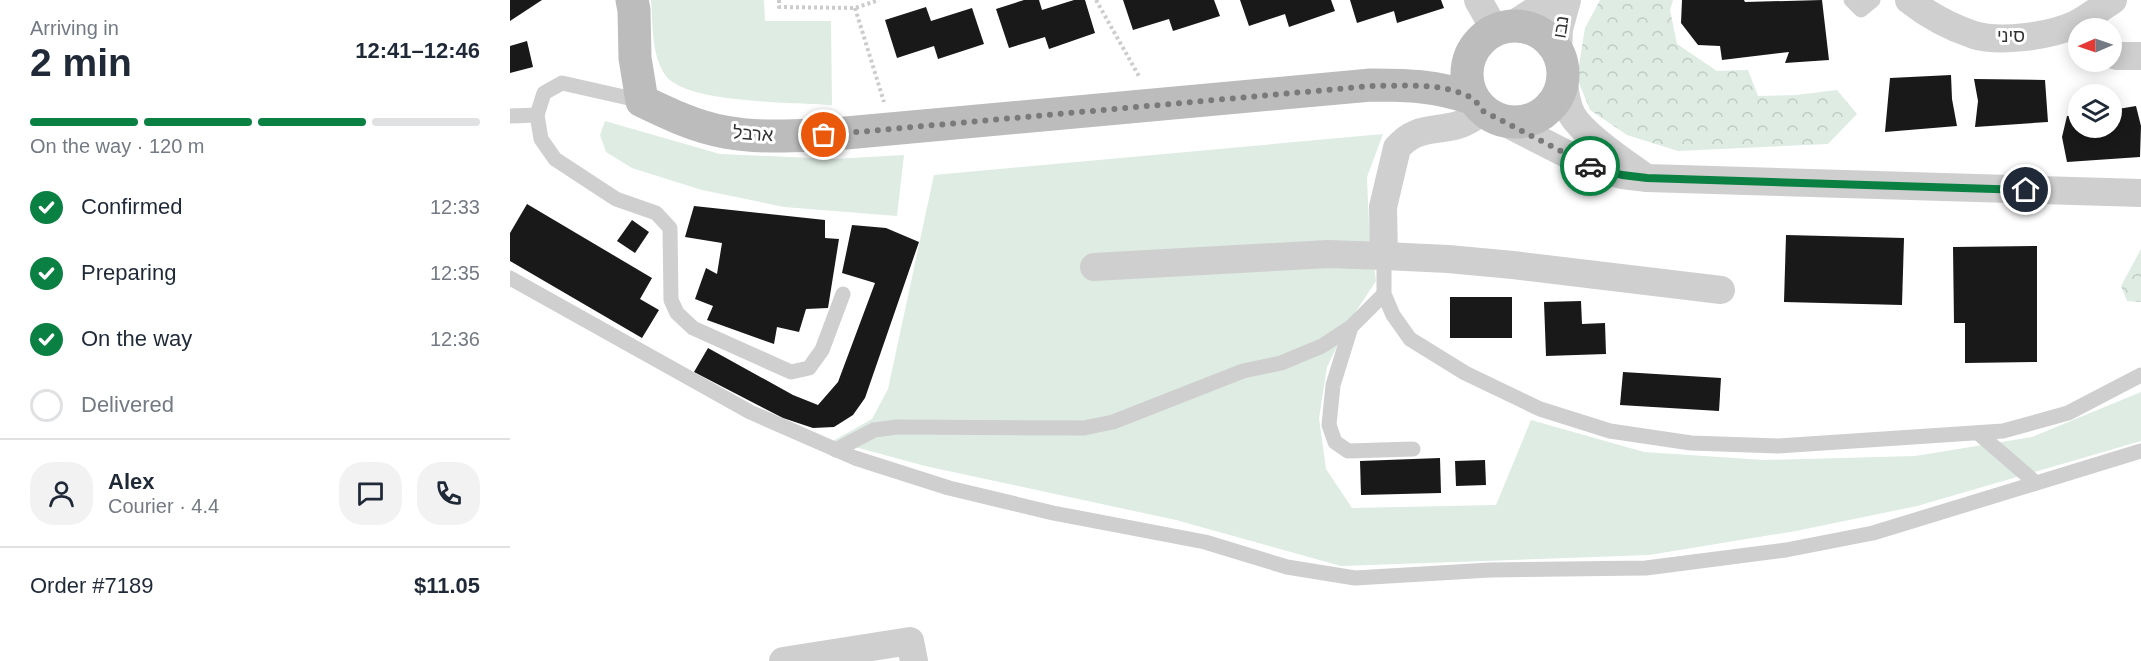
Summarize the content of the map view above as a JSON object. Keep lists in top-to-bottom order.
{
  "streets": {
    "street": ["נבו", "סיני", "ארבל"]
  },
  "crossings": [
    ["נבו", "ארבל"]
  ],
  "north": "left",
  "page": {
    "heading": ["2 min", "Arriving in", "12:41–12:46"],
    "panel": [
      "Alex",
      "Courier · 4.4",
      "Order #7189",
      "$11.05"
    ],
    "bar": "On the way · 120 m",
    "list": [
      ["Confirmed", "12:33"],
      ["Preparing", "12:35"],
      ["On the way", "12:36"],
      "Delivered"
    ]
  }
}
